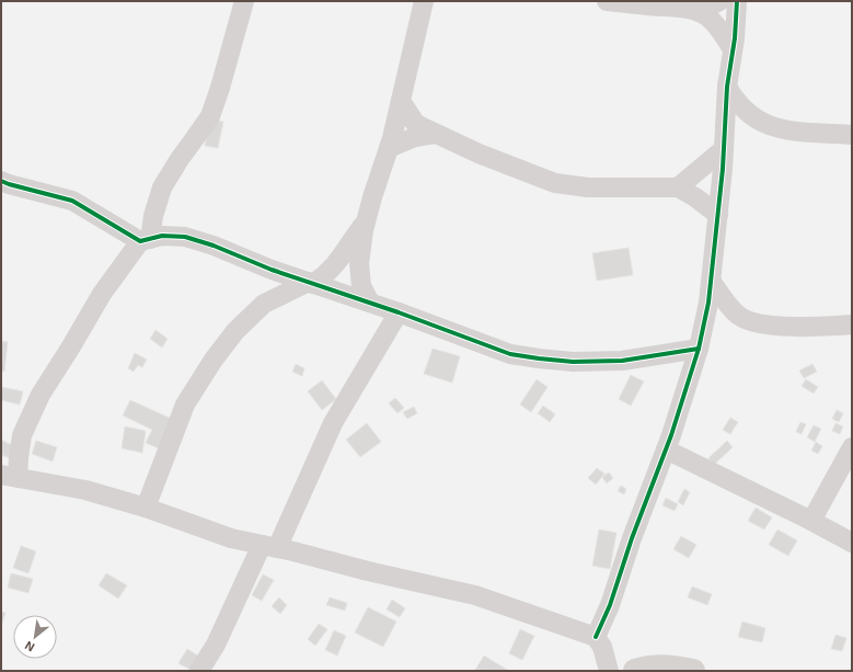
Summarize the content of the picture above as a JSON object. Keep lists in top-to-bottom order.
{
  "north": "bottom left"
}
